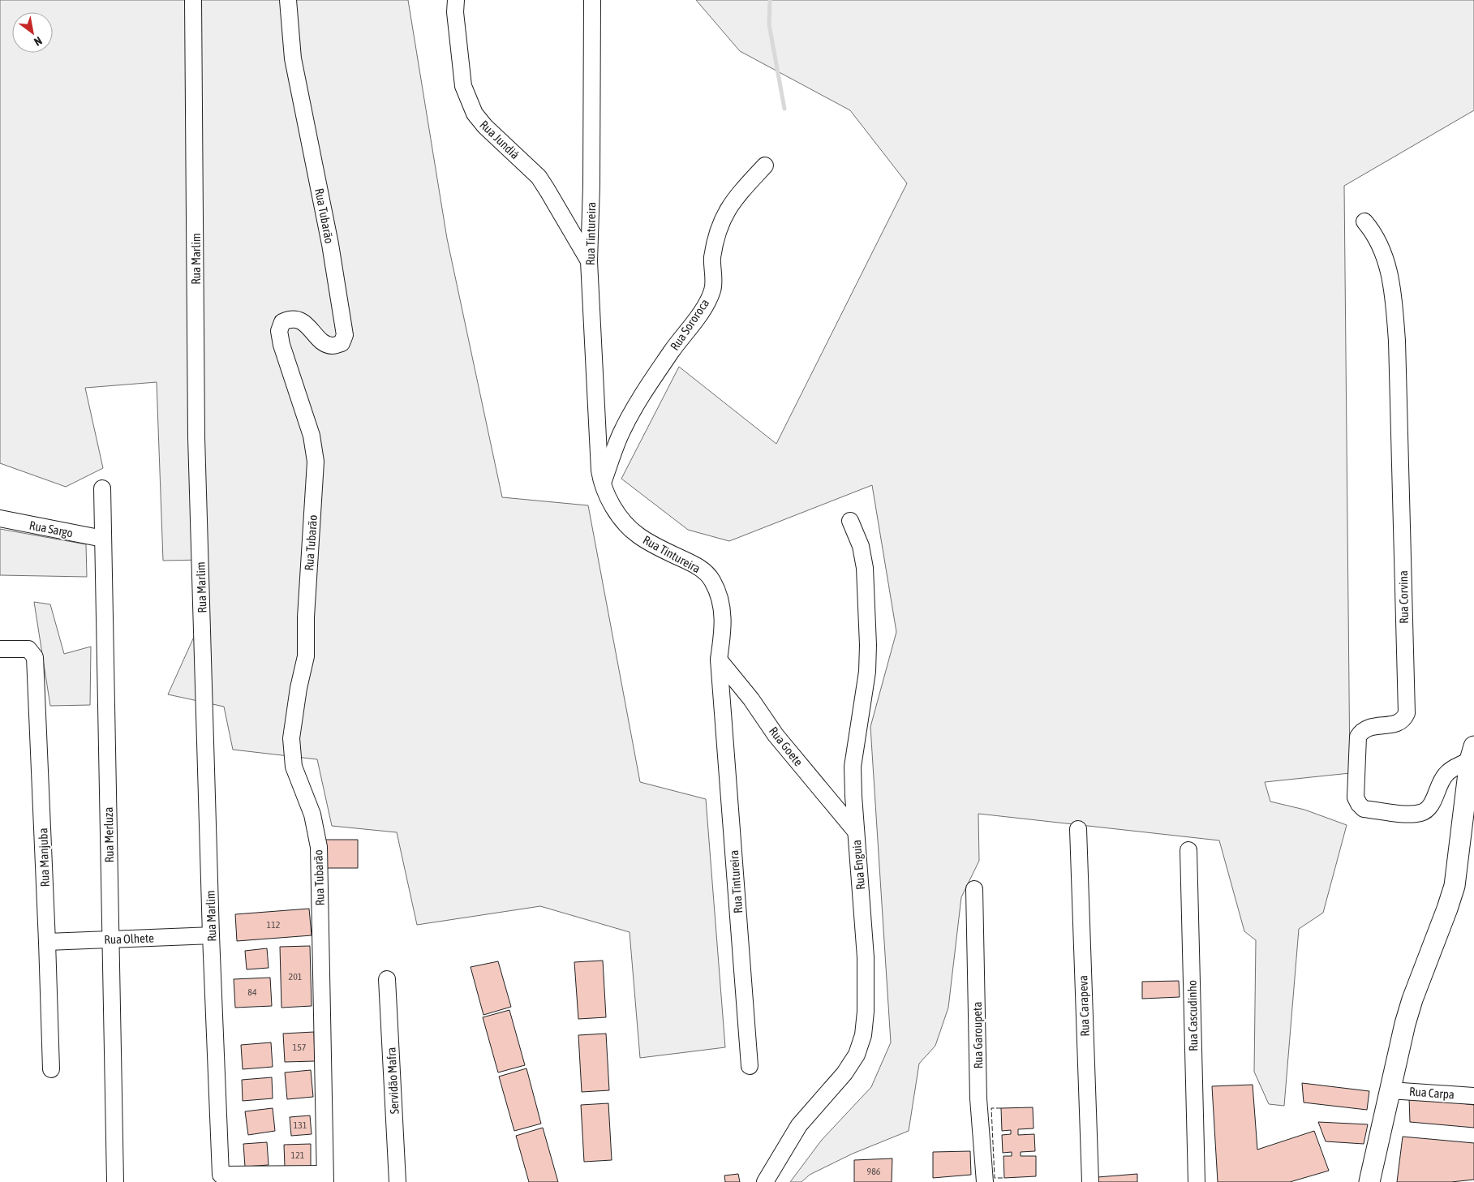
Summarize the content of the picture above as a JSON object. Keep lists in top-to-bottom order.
{
  "streets": {
    "street": [
      "Rua Jundiá",
      "Rua Tubarão",
      "Rua Tintureira",
      "Rua Marlim",
      "Rua Sororoca",
      "Rua Sargo",
      "Rua Corvina",
      "Rua Goete",
      "Rua Merluza",
      "Rua Manjuba",
      "Rua Enguia",
      "Rua Olhete",
      "Rua Carapeva",
      "Rua Cascudinho",
      "Rua Garoupeta",
      "Servidão Mafra",
      "Rua Carpa"
    ]
  },
  "crossings": [
    ["Rua Jundiá", "Rua Tintureira"],
    ["Rua Tubarão", "Rua Marlim"],
    ["Rua Tintureira", "Rua Sororoca"],
    ["Rua Tintureira", "Rua Goete"],
    ["Rua Marlim", "Rua Olhete"],
    ["Rua Sargo", "Rua Merluza"],
    ["Rua Goete", "Rua Enguia"],
    ["Rua Merluza", "Rua Olhete"],
    ["Rua Manjuba", "Rua Olhete"]
  ],
  "house_numbers": [
    "112",
    "201",
    "84",
    "157",
    "131",
    "121",
    "986"
  ],
  "north": "bottom right"
}
